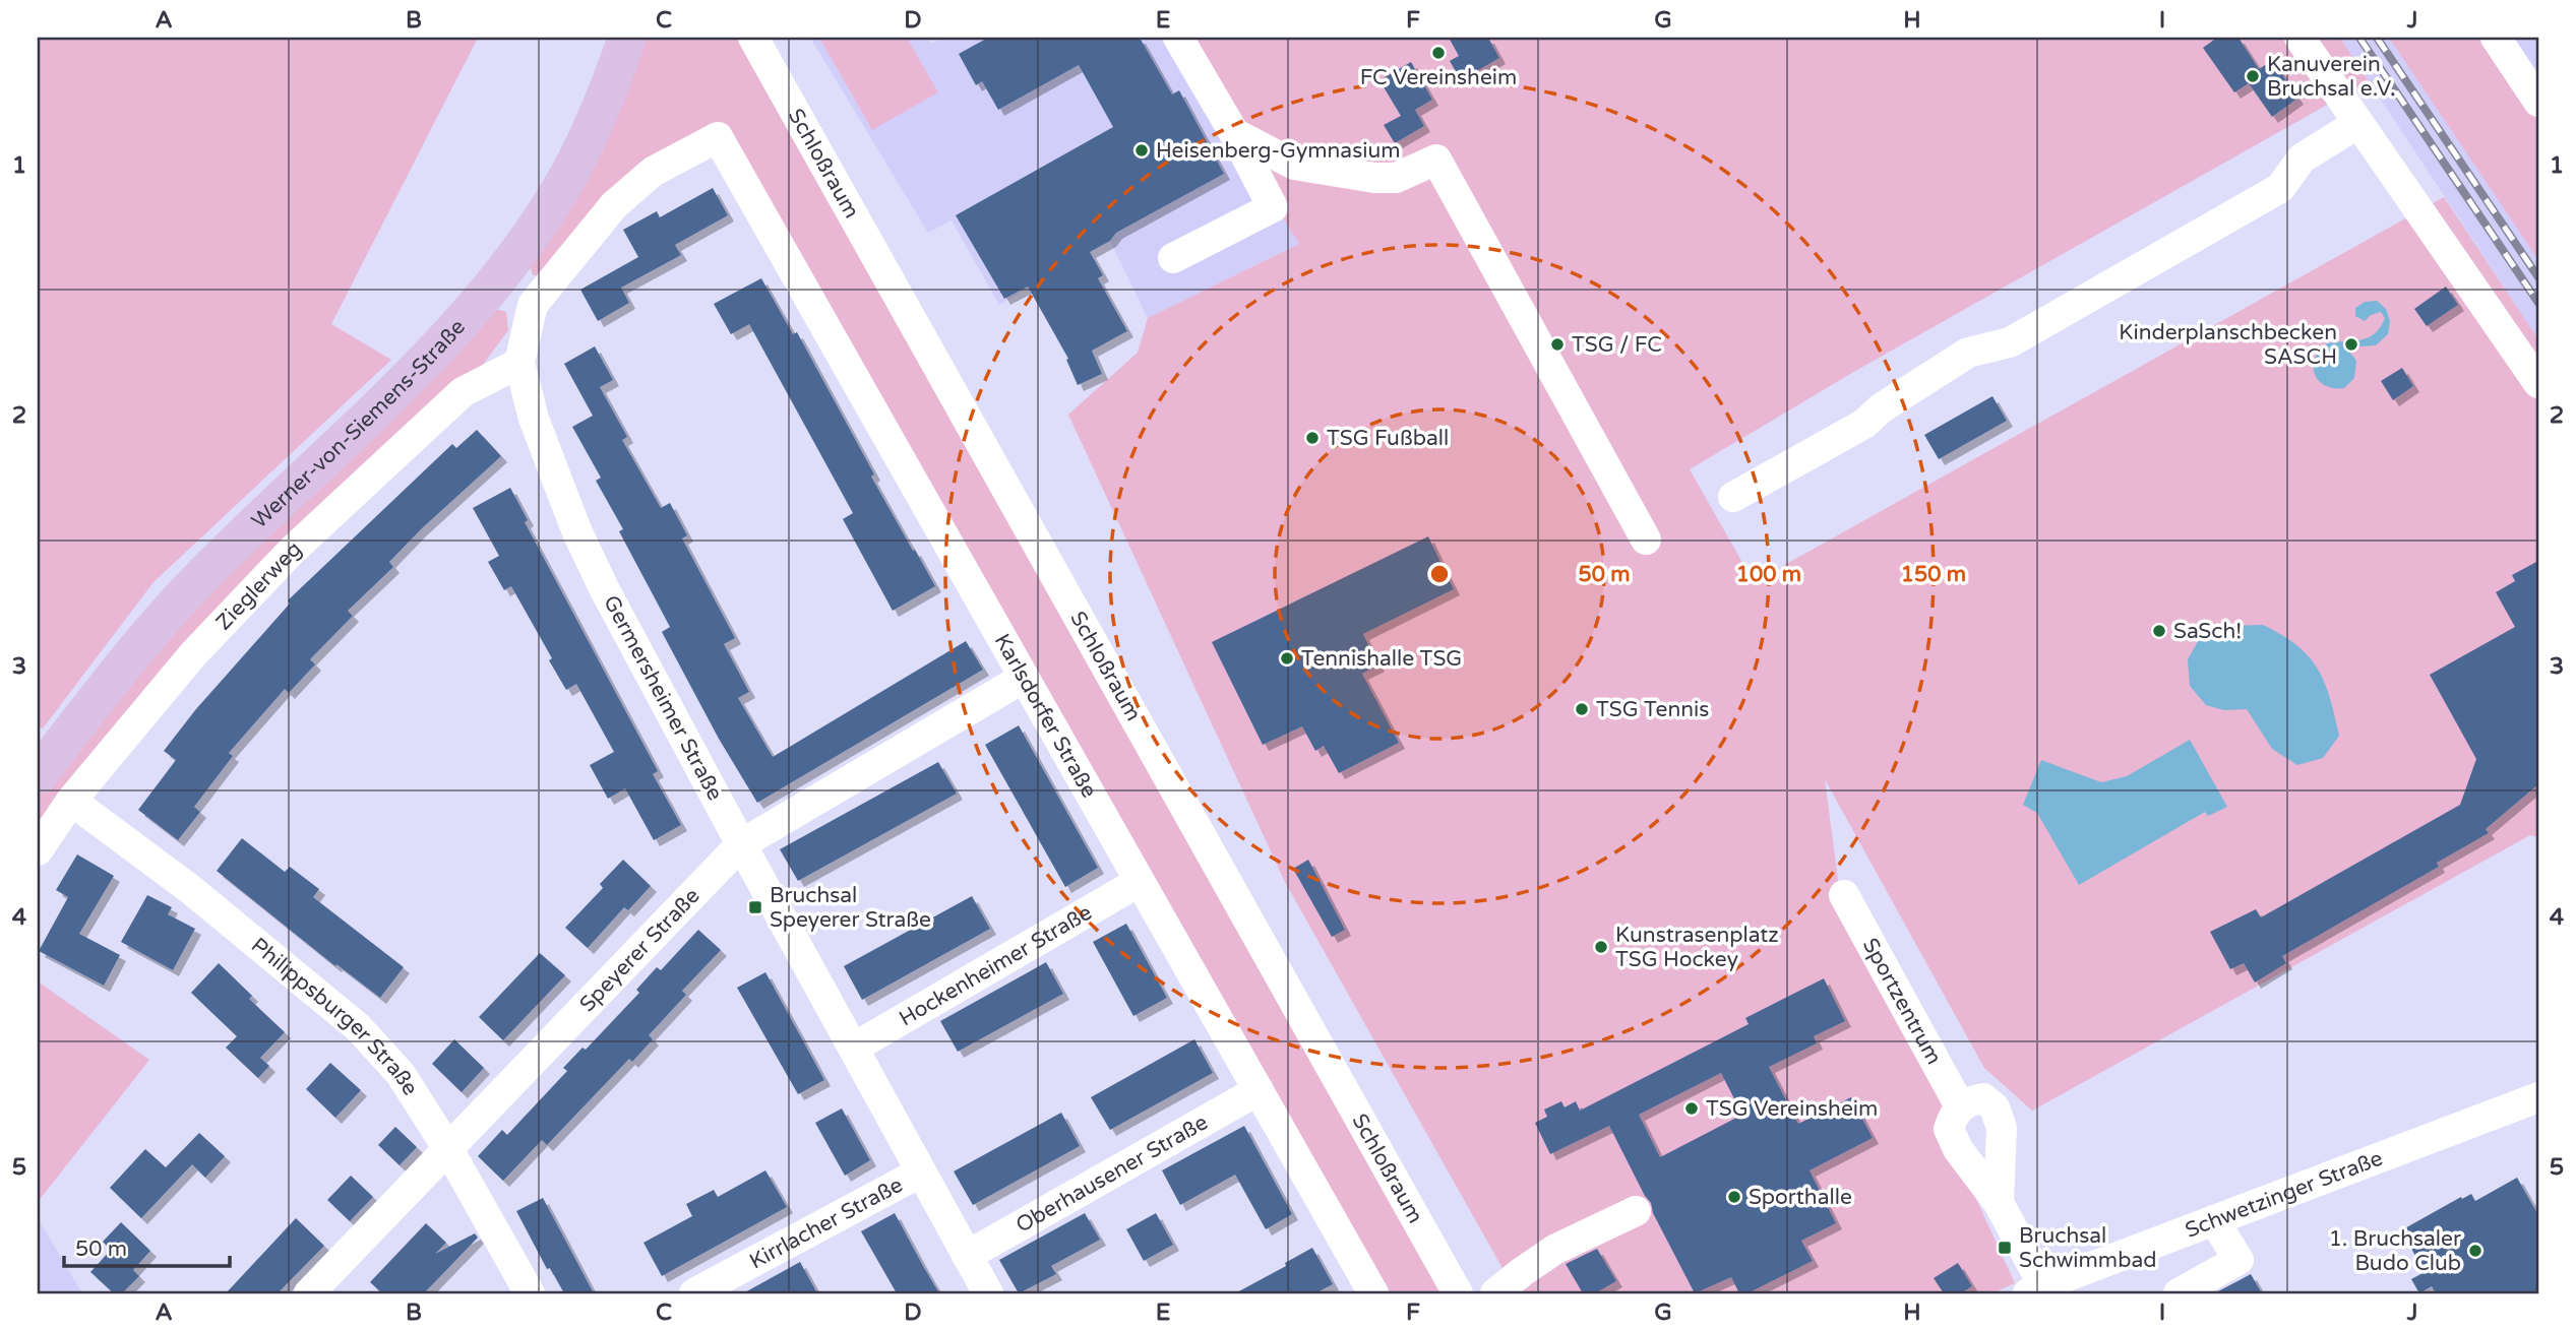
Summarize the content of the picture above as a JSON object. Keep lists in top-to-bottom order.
{
  "streets": {
    "main road": ["Werner-von-Siemens-Straße"],
    "street": [
      "Schloßraum",
      "Zieglerweg",
      "Germersheimer Straße",
      "Karlsdorfer Straße",
      "Speyerer Straße",
      "Hockenheimer Straße",
      "Sportzentrum",
      "Philippsburger Straße",
      "Oberhausener Straße",
      "Schwetzinger Straße",
      "Kirrlacher Straße"
    ]
  },
  "crossings": [
    ["Zieglerweg", "Germersheimer Straße"],
    ["Zieglerweg", "Philippsburger Straße"],
    ["Germersheimer Straße", "Karlsdorfer Straße"],
    ["Germersheimer Straße", "Speyerer Straße"],
    ["Germersheimer Straße", "Hockenheimer Straße"],
    ["Germersheimer Straße", "Oberhausener Straße"],
    ["Germersheimer Straße", "Kirrlacher Straße"],
    ["Karlsdorfer Straße", "Speyerer Straße"],
    ["Karlsdorfer Straße", "Hockenheimer Straße"],
    ["Karlsdorfer Straße", "Oberhausener Straße"],
    ["Speyerer Straße", "Philippsburger Straße"]
  ],
  "places": {
    "other": [
      "FC Vereinsheim",
      "Kanuverein Bruchsal e.V.",
      "Heisenberg-Gymnasium",
      "TSG / FC",
      "Kinderplanschbecken SASCH",
      "TSG Fußball",
      "SaSch!",
      "Tennishalle TSG",
      "TSG Tennis",
      "Kunstrasenplatz TSG Hockey",
      "TSG Vereinsheim",
      "Sporthalle",
      "1. Bruchsaler Budo Club"
    ],
    "transit": ["Bruchsal Speyerer Straße", "Bruchsal Schwimmbad"]
  },
  "scale_bar": "50 m",
  "grid": {
    "columns": [
      "A",
      "B",
      "C",
      "D",
      "E",
      "F",
      "G",
      "H",
      "I",
      "J"
    ],
    "rows": [
      "1",
      "2",
      "3",
      "4",
      "5"
    ]
  },
  "rings": ["50 m", "100 m", "150 m"]
}
